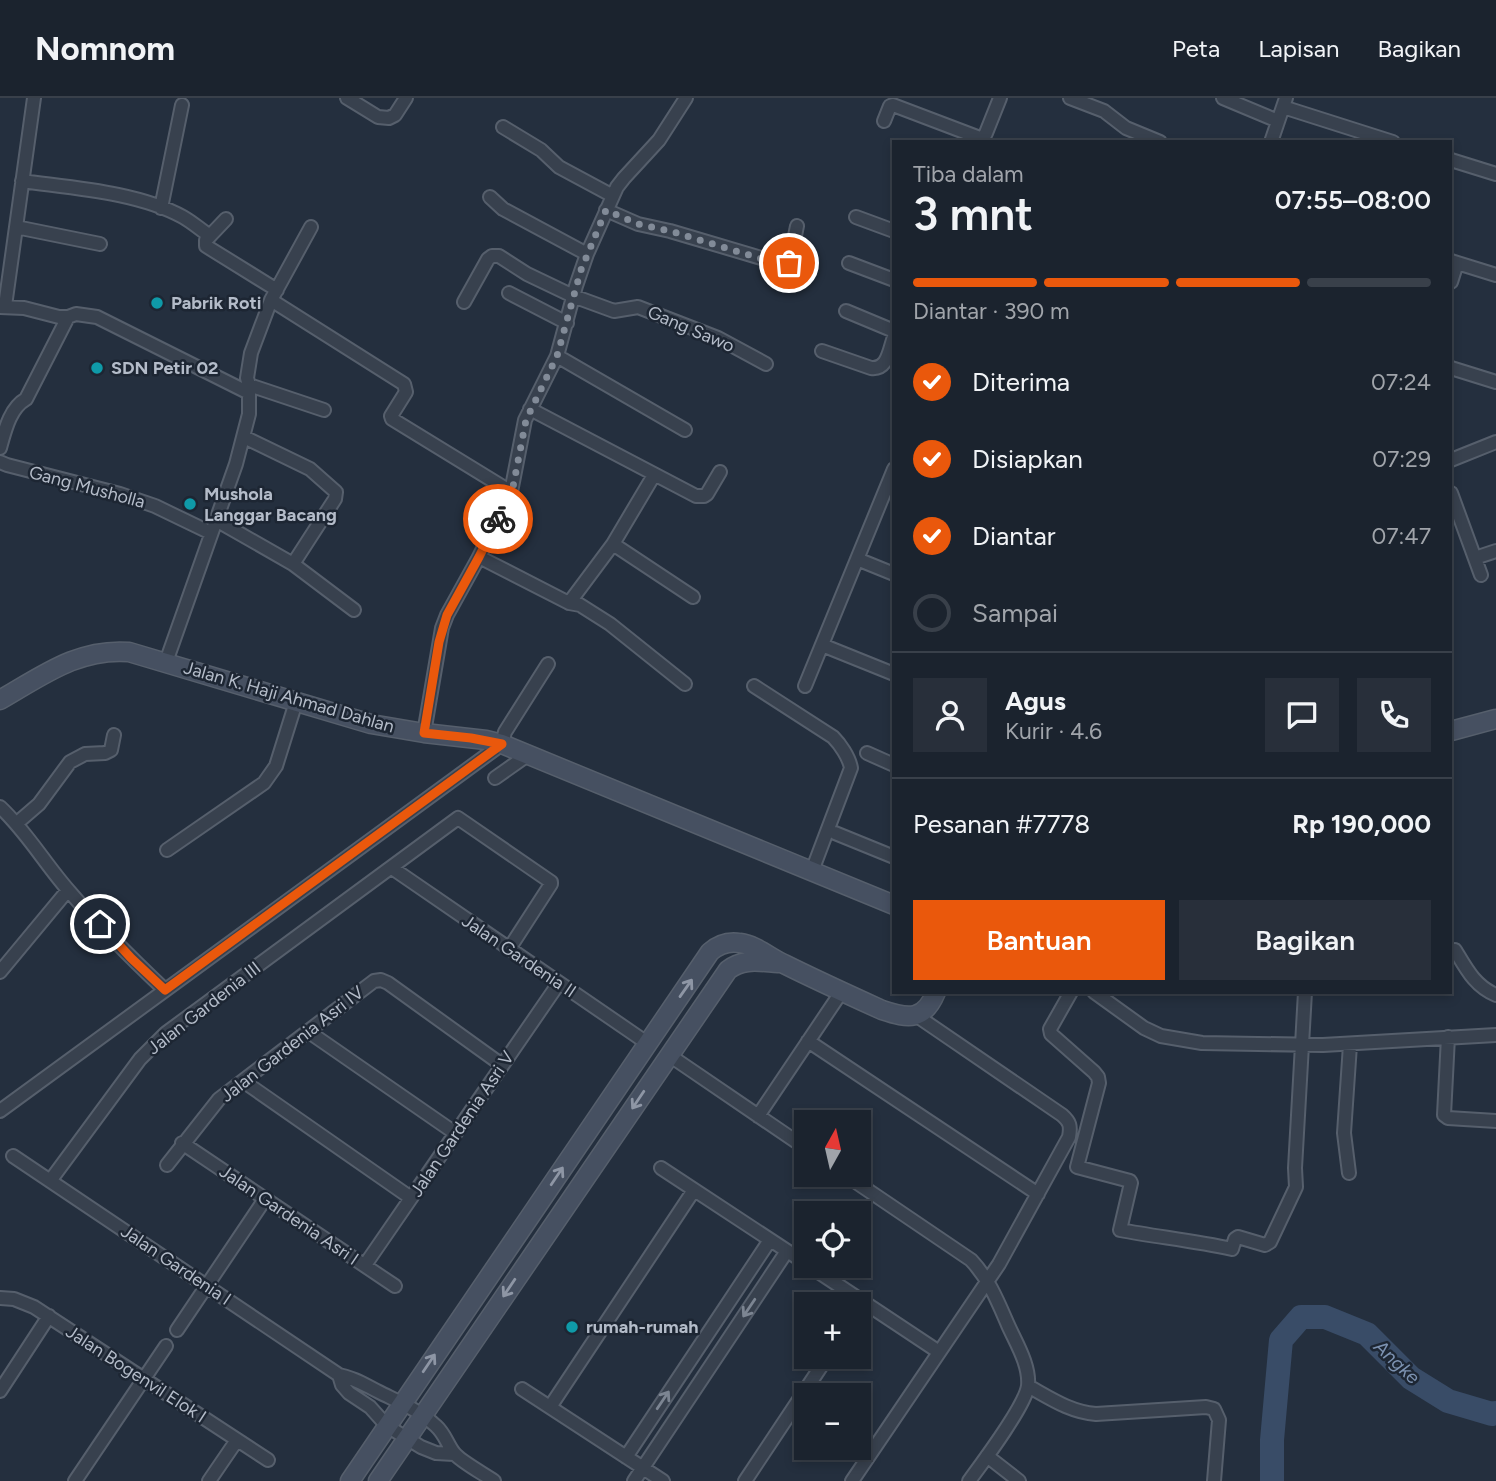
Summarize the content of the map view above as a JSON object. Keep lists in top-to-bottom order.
{
  "streets": {
    "street": [
      "Gang Sawo",
      "Gang Musholla",
      "Jalan K. Haji Ahmad Dahlan",
      "Jalan Gardenia II",
      "Jalan Gardenia III",
      "Jalan Gardenia Asri IV",
      "Jalan Gardenia Asri V",
      "Jalan Gardenia Asri I",
      "Jalan Gardenia I",
      "Jalan Bogenvil Elok I"
    ]
  },
  "crossings": [
    ["Jalan Gardenia II", "Jalan Gardenia III"],
    ["Jalan Gardenia II", "Jalan Gardenia Asri V"],
    ["Jalan Gardenia III", "Jalan Gardenia I"],
    ["Jalan Gardenia Asri IV", "Jalan Gardenia Asri V"],
    ["Jalan Gardenia Asri IV", "Jalan Gardenia Asri I"],
    ["Jalan Gardenia Asri V", "Jalan Gardenia Asri I"]
  ],
  "water": ["Angke"],
  "places": [
    "Pabrik Roti",
    "SDN Petir 02",
    "Mushola Langgar Bacang",
    "rumah-rumah"
  ],
  "north": "top",
  "page": {
    "header": "Nomnom",
    "nav": ["Peta", "Lapisan", "Bagikan"],
    "heading": ["3 mnt", "Tiba dalam", "07:55–08:00"],
    "panel": [
      "Agus",
      "Kurir · 4.6",
      "Pesanan #7778",
      "Rp 190,000"
    ],
    "bar": "Diantar · 390 m",
    "list": [
      ["Diterima", "07:24"],
      ["Disiapkan", "07:29"],
      ["Diantar", "07:47"],
      "Sampai"
    ],
    "buttons": ["Bantuan", "Bagikan"],
    "map_buttons": ["+", "−"]
  }
}
